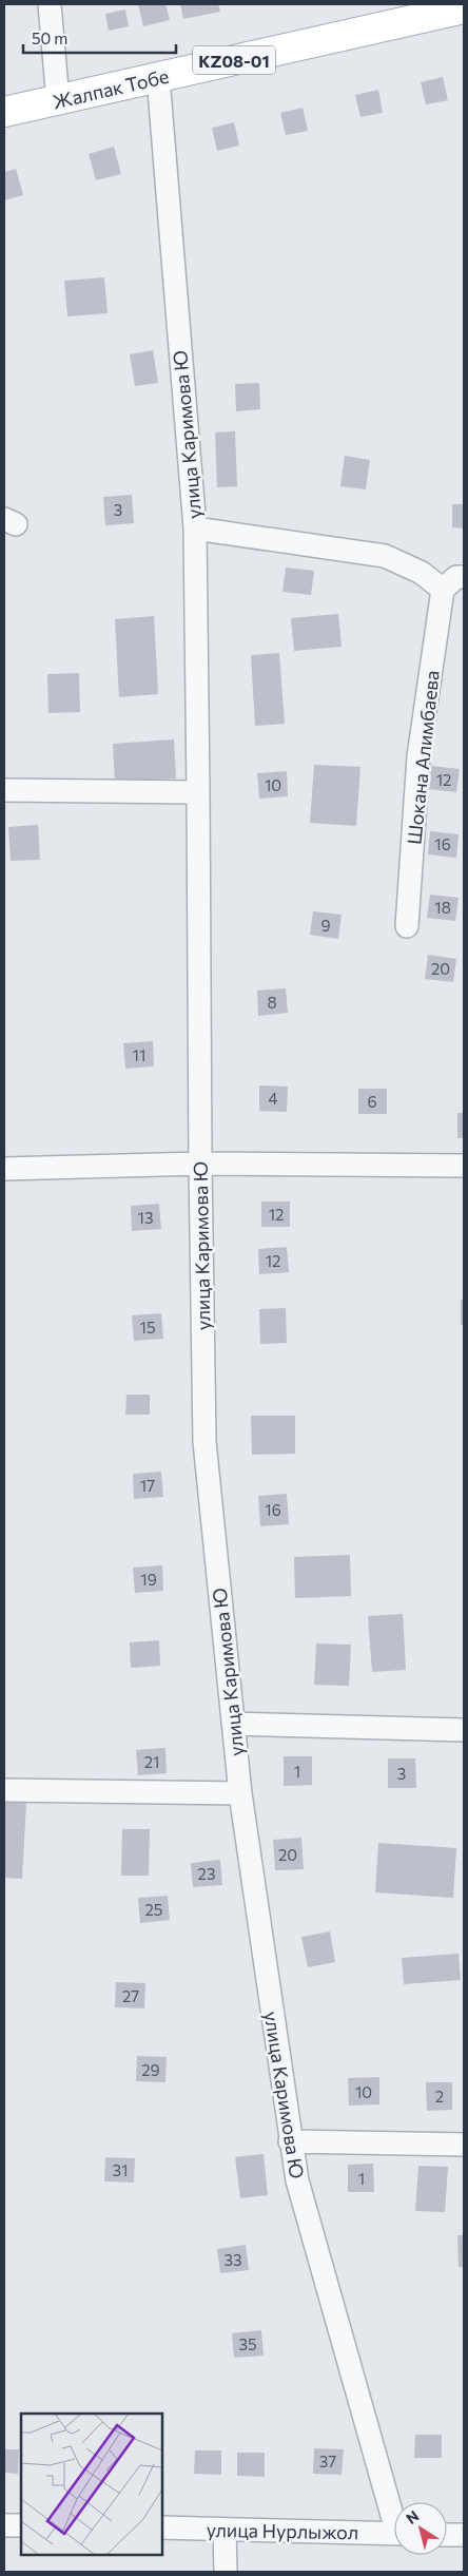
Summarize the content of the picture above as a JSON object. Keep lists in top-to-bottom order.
{
  "streets": {
    "main road": ["KZ08-01", "Жалпак Тобе"],
    "street": ["улица Каримова Ю", "Шокана Алимбаева", "улица Нурлыжол"]
  },
  "crossings": [
    ["Жалпак Тобе", "улица Каримова Ю"]
  ],
  "house_numbers": [
    "3",
    "12",
    "10",
    "16",
    "18",
    "9",
    "20",
    "8",
    "11",
    "4",
    "6",
    "12",
    "13",
    "12",
    "15",
    "17",
    "16",
    "19",
    "21",
    "1",
    "3",
    "20",
    "23",
    "25",
    "27",
    "29",
    "10",
    "2",
    "31",
    "1",
    "33",
    "35",
    "37"
  ],
  "scale_bar": "50 m",
  "north": "top left"
}
